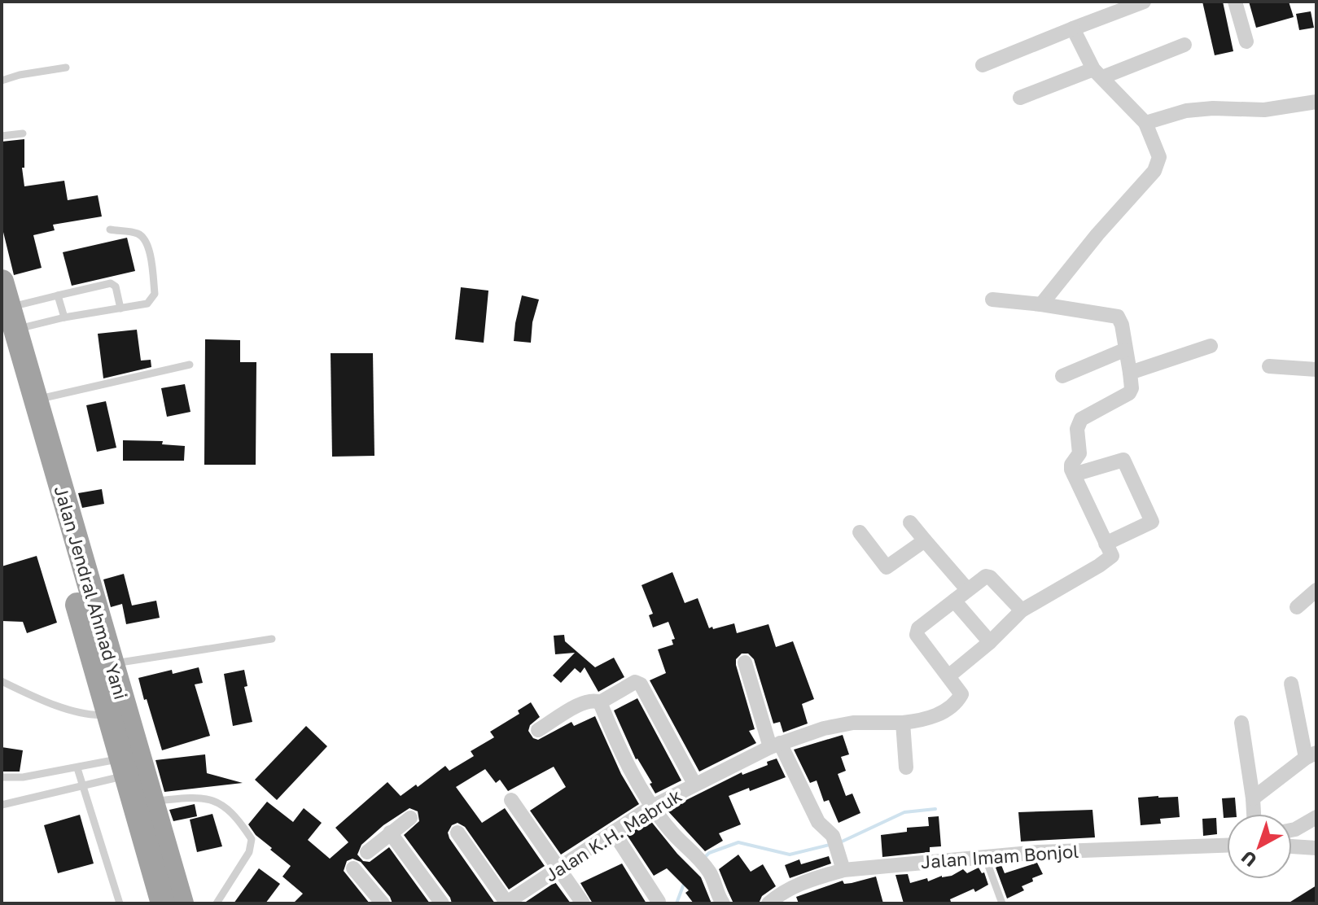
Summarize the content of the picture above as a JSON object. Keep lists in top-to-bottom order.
{
  "streets": {
    "highway": ["Jalan Jendral Ahmad Yani"],
    "street": ["Jalan K.H. Mabruk", "Jalan Imam Bonjol"]
  },
  "north": "bottom left"
}
